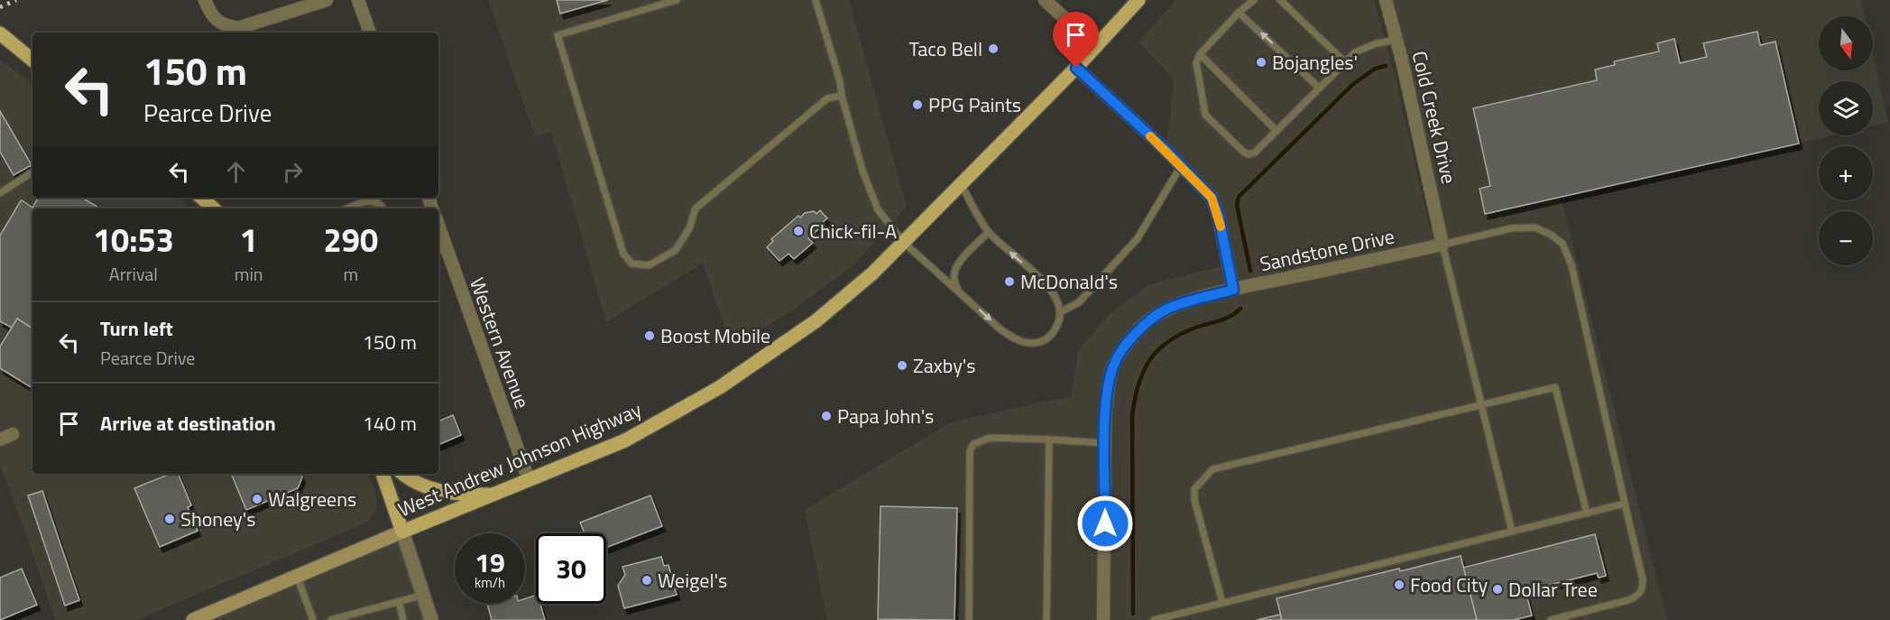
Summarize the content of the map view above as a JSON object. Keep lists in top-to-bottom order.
{
  "streets": {
    "main road": ["West Andrew Johnson Highway"],
    "street": ["Cold Creek Drive", "Sandstone Drive", "Western Avenue"]
  },
  "crossings": [
    ["Cold Creek Drive", "Sandstone Drive"],
    ["Western Avenue", "West Andrew Johnson Highway"]
  ],
  "places": [
    "Taco Bell",
    "Bojangles'",
    "PPG Paints",
    "Chick-fil-A",
    "McDonald's",
    "Boost Mobile",
    "Zaxby's",
    "Papa John's",
    "Walgreens",
    "Shoney's",
    "Weigel's",
    "Food City",
    "Dollar Tree"
  ],
  "north": "bottom",
  "page": {
    "map_buttons": ["+", "−"],
    "turn": ["150 m", "Pearce Drive"],
    "eta": [
      "10:53",
      "Arrival",
      "1",
      "min",
      "290",
      "m"
    ],
    "list": [
      {
        "name": "Turn left",
        "note": "Pearce Drive",
        "value": "150 m"
      },
      {
        "name": "Arrive at destination",
        "value": "140 m"
      }
    ],
    "speed": "19 km/h",
    "limit": "30"
  }
}
